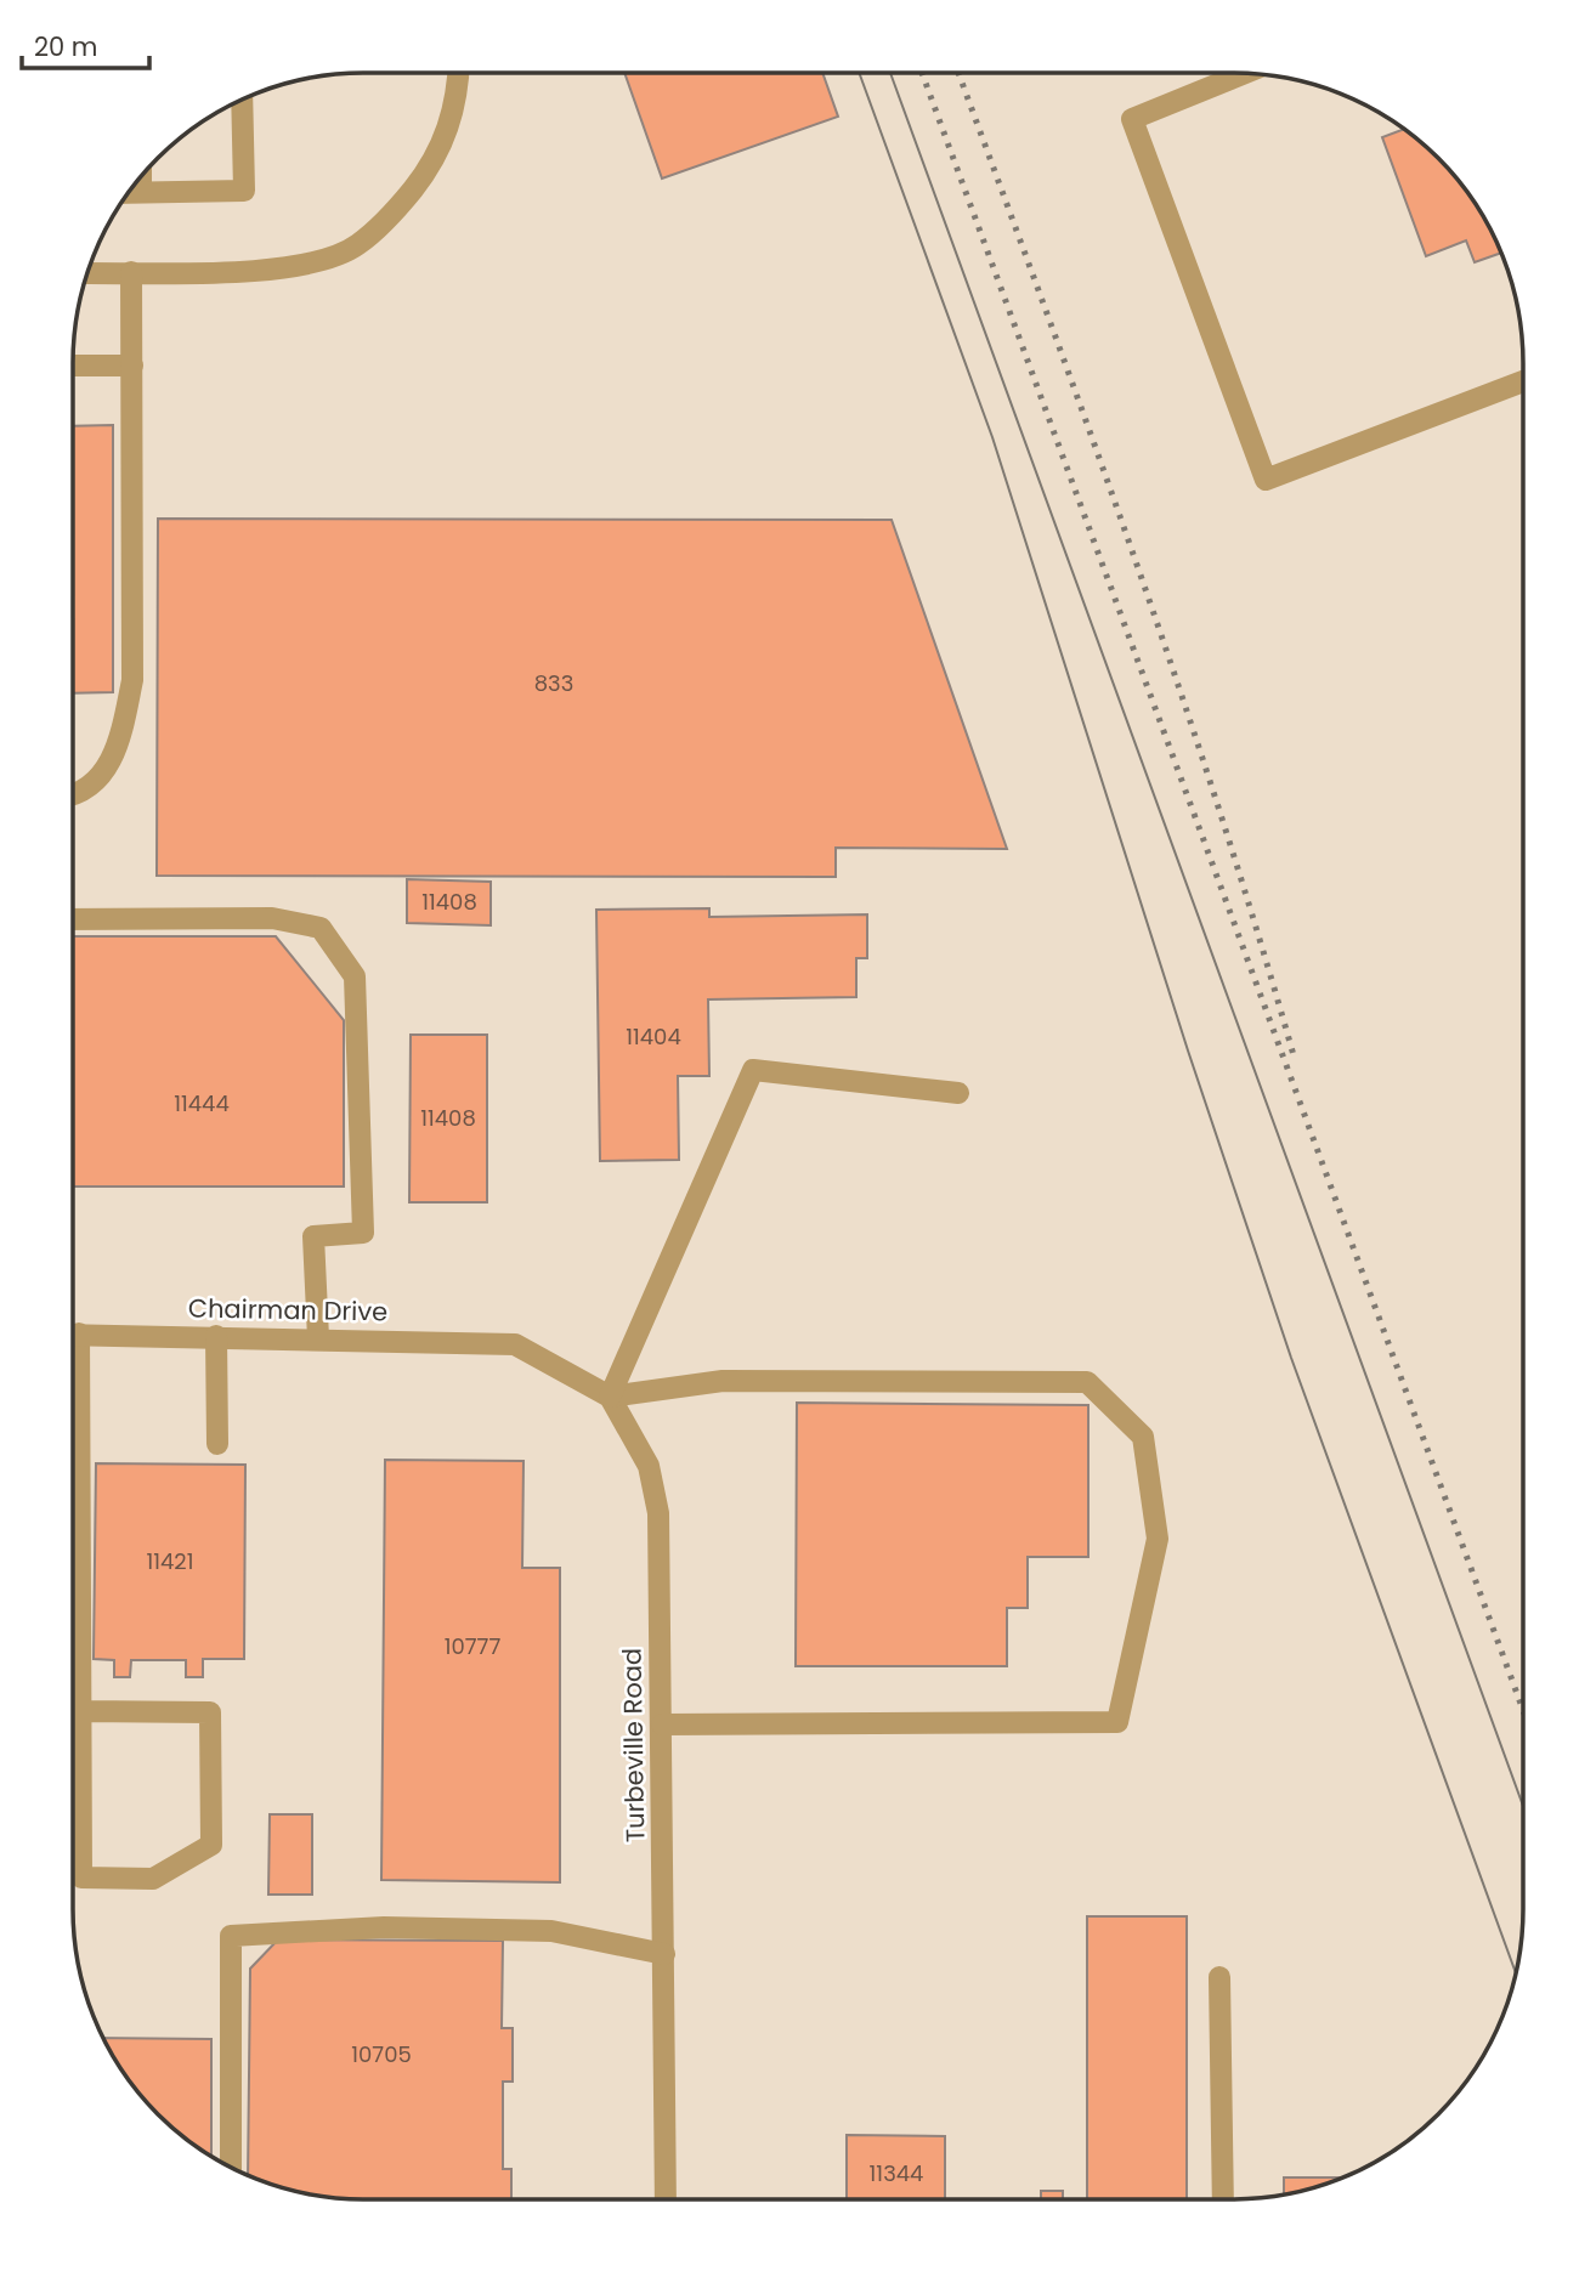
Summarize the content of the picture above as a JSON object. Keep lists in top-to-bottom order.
{
  "streets": {
    "street": ["Chairman Drive", "Turbeville Road"]
  },
  "crossings": [
    ["Chairman Drive", "Turbeville Road"]
  ],
  "house_numbers": [
    "833",
    "11408",
    "11404",
    "11444",
    "11408",
    "11421",
    "10777",
    "10705",
    "11344"
  ],
  "scale_bar": "20 m"
}
